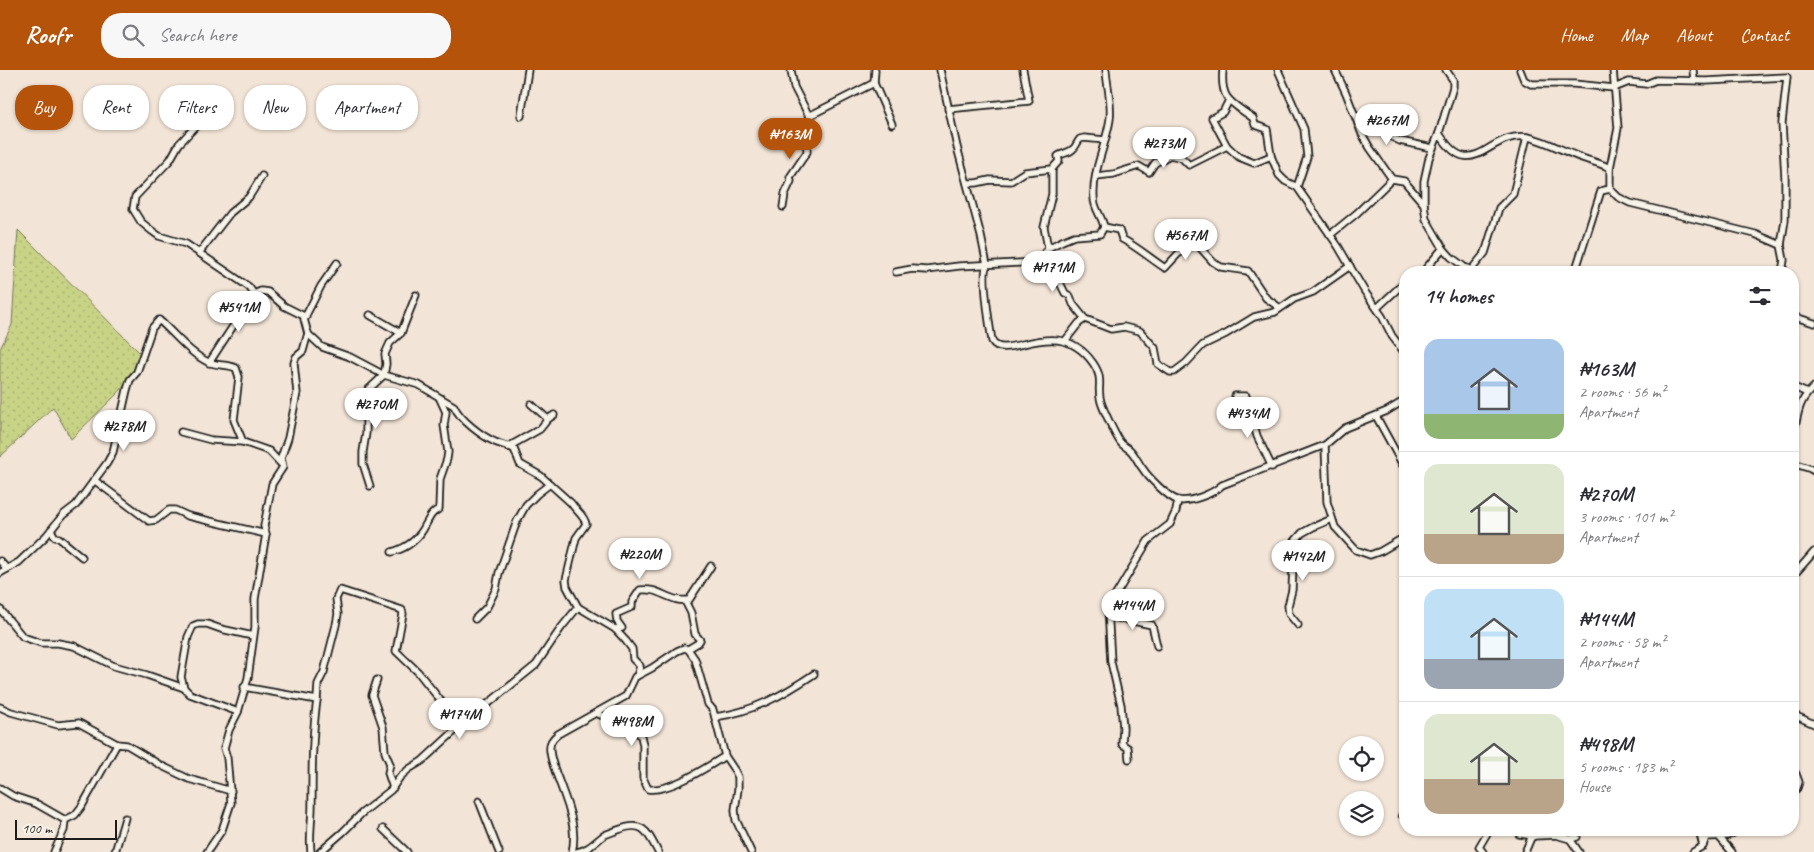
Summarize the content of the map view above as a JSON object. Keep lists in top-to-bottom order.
{
  "scale_bar": "100 m",
  "page": {
    "header": "Roofr",
    "search": "Search here",
    "nav": [
      "Home",
      "Map",
      "About",
      "Contact"
    ],
    "chip": [
      "Buy",
      "Rent",
      "Filters",
      "New",
      "Apartment"
    ],
    "price": [
      "₦267M",
      "₦163M",
      "₦273M",
      "₦567M",
      "₦171M",
      "₦541M",
      "₦270M",
      "₦434M",
      "₦278M",
      "₦220M",
      "₦142M",
      "₦144M",
      "₦174M",
      "₦498M"
    ],
    "heading": "14 homes",
    "list": [
      {
        "name": "₦163M",
        "note": "2 rooms · 56 m² · Apartment"
      },
      {
        "name": "₦270M",
        "note": "3 rooms · 101 m² · Apartment"
      },
      {
        "name": "₦144M",
        "note": "2 rooms · 58 m² · Apartment"
      },
      {
        "name": "₦498M",
        "note": "5 rooms · 183 m² · House"
      }
    ],
    "scale": "100 m"
  }
}
